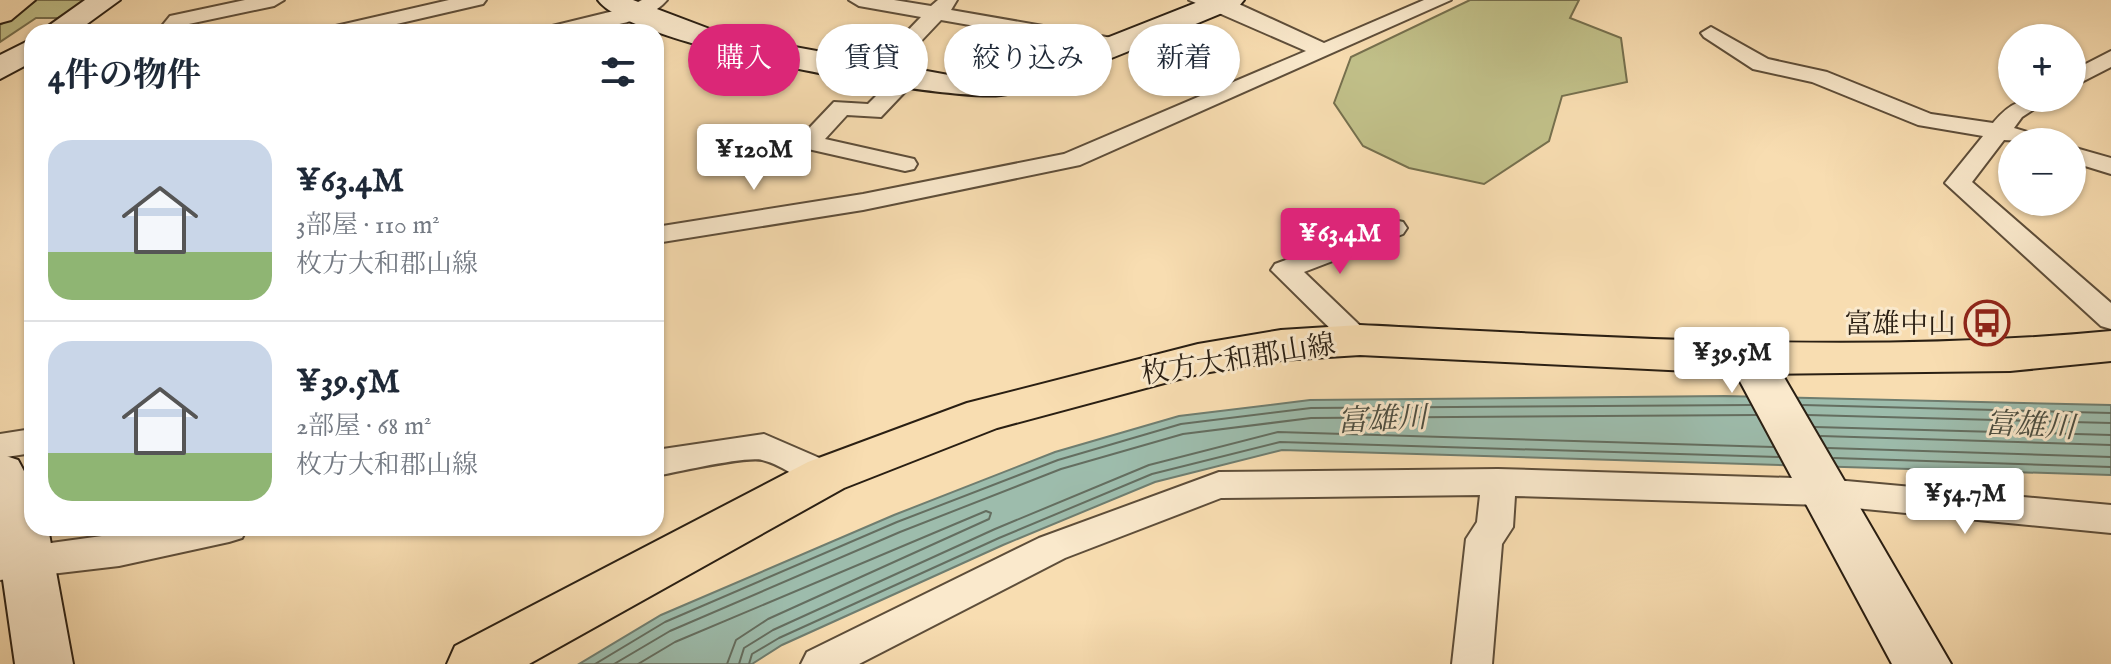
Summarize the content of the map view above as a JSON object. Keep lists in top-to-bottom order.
{
  "streets": {
    "main road": ["枚方大和郡山線"]
  },
  "water": ["富雄川"],
  "places": {
    "bus stop": ["富雄中山"]
  },
  "page": {
    "map_buttons": ["+", "−"],
    "chip": [
      "購入",
      "賃貸",
      "絞り込み",
      "新着"
    ],
    "heading": "4件の物件",
    "list": [
      {
        "name": "¥63.4M",
        "note": "3部屋 · 110 m² · 枚方大和郡山線"
      },
      {
        "name": "¥39.5M",
        "note": "2部屋 · 68 m² · 枚方大和郡山線"
      }
    ],
    "price": [
      "¥120M",
      "¥63.4M",
      "¥39.5M",
      "¥54.7M"
    ]
  }
}
